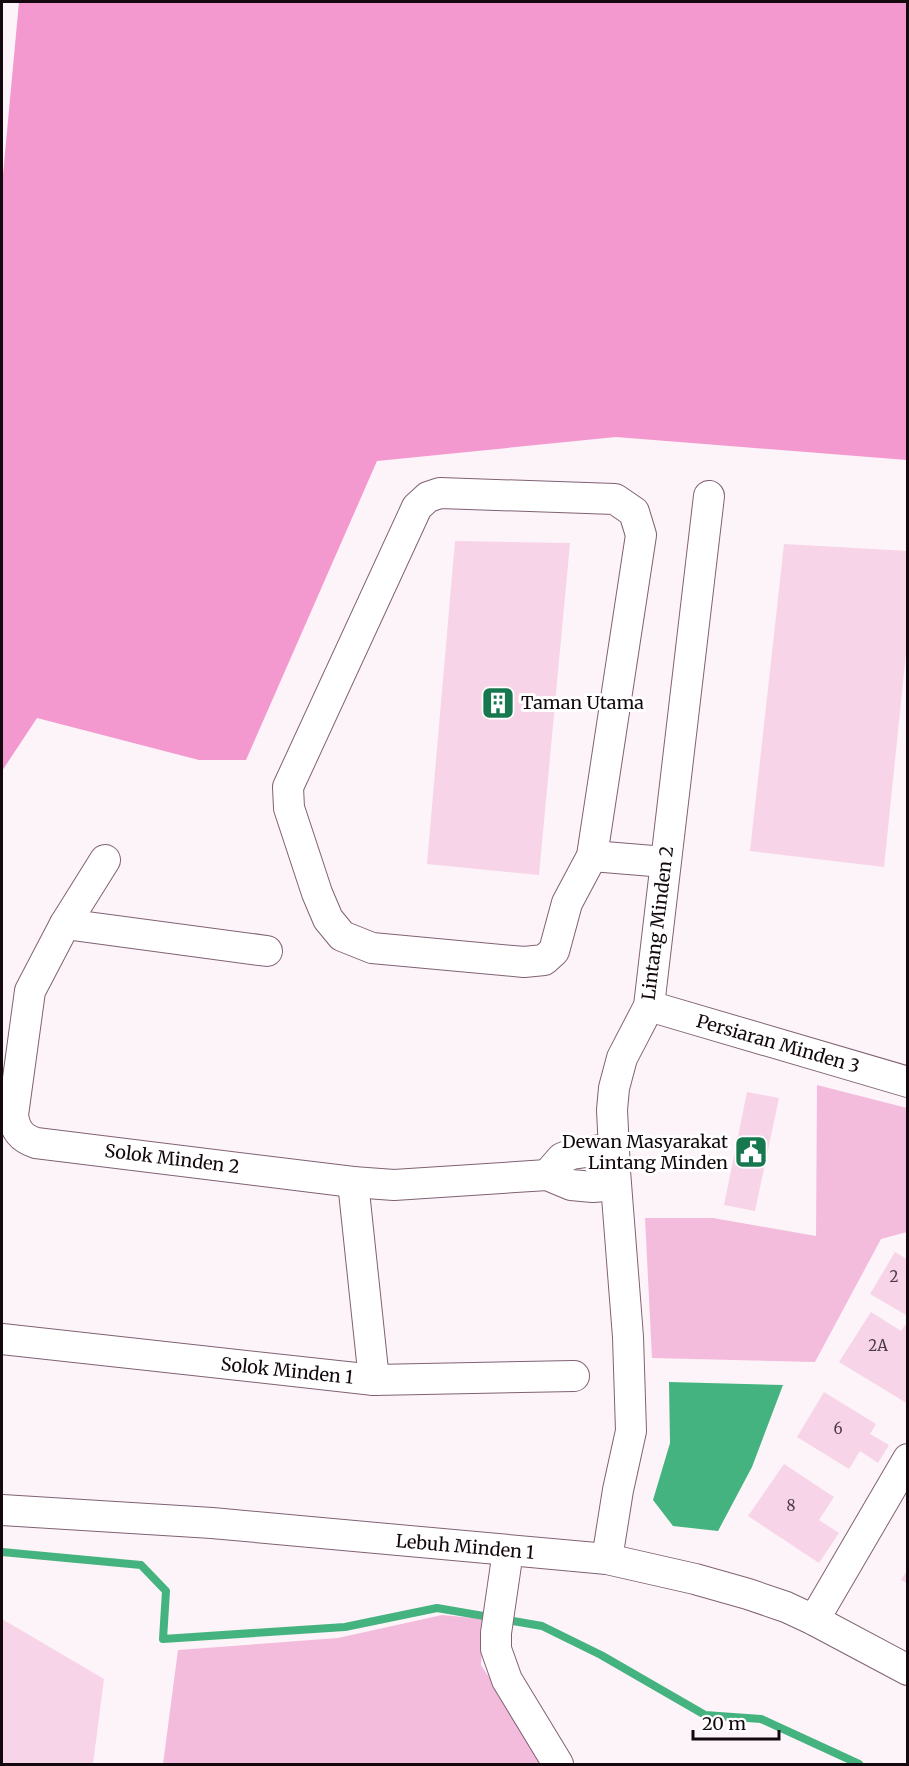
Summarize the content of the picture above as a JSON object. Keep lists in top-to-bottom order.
{
  "streets": {
    "street": [
      "Lintang Minden 2",
      "Persiaran Minden 3",
      "Solok Minden 2",
      "Solok Minden 1",
      "Lebuh Minden 1"
    ]
  },
  "crossings": [
    ["Lintang Minden 2", "Persiaran Minden 3"],
    ["Lintang Minden 2", "Solok Minden 2"],
    ["Lintang Minden 2", "Lebuh Minden 1"]
  ],
  "places": {
    "building": ["Taman Utama"],
    "public building": ["Dewan Masyarakat Lintang Minden"]
  },
  "house_numbers": [
    "2",
    "2A",
    "6",
    "8"
  ],
  "scale_bar": "20 m"
}
